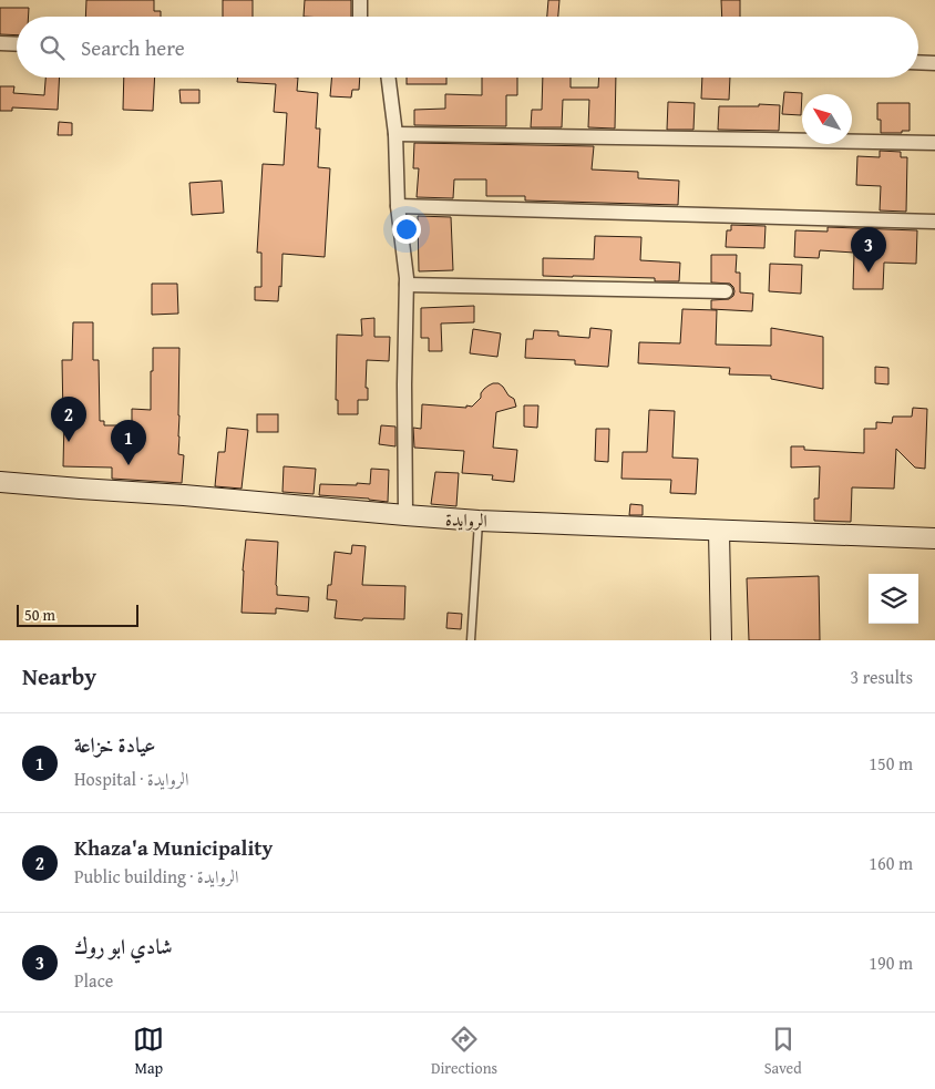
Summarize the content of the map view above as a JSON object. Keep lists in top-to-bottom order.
{
  "streets": {
    "street": ["الروايدة"]
  },
  "scale_bar": "50 m",
  "north": "top left",
  "page": {
    "search": "Search here",
    "pins": ["3", "2", "1"],
    "scale": "50 m",
    "heading": ["Nearby", "3 results"],
    "list": [
      {
        "mark": "1",
        "name": "عيادة خزاعة",
        "note": "Hospital · الروايدة",
        "value": "150 m"
      },
      {
        "mark": "2",
        "name": "Khaza'a Municipality",
        "note": "Public building · الروايدة",
        "value": "160 m"
      },
      {
        "mark": "3",
        "name": "شادي ابو روك",
        "note": "Place",
        "value": "190 m"
      }
    ],
    "nav": ["Map", "Directions", "Saved"]
  }
}
